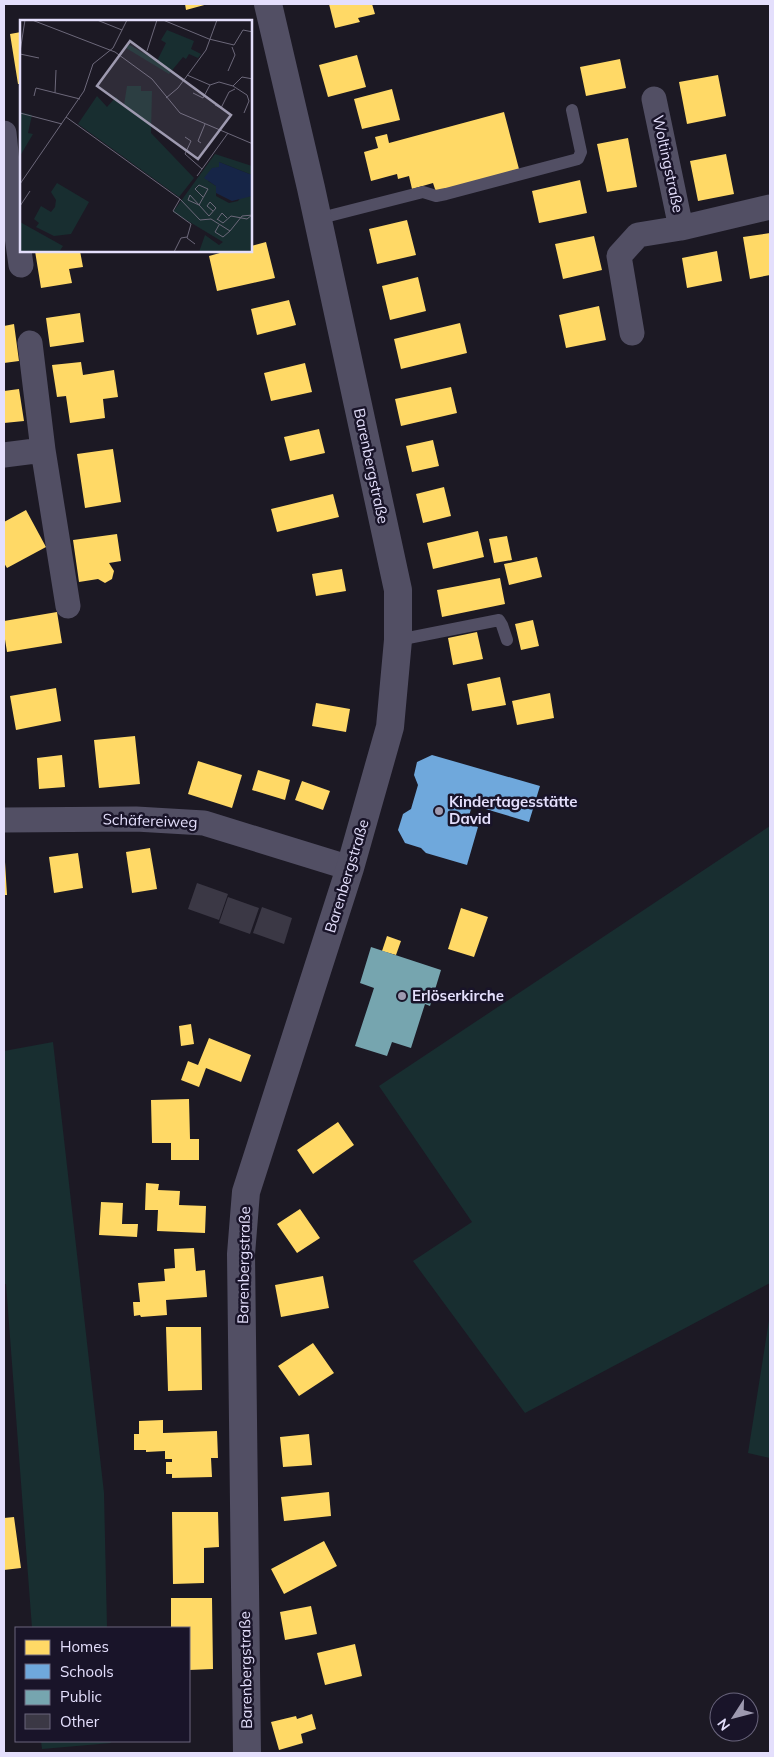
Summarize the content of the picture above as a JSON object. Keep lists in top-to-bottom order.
{
  "streets": {
    "street": ["Woltingstraße", "Barenbergstraße", "Schäfereiweg"]
  },
  "crossings": [
    ["Barenbergstraße", "Schäfereiweg"]
  ],
  "places": ["Kindertagesstätte David", "Erlöserkirche"],
  "legend": [
    "Homes",
    "Schools",
    "Public",
    "Other"
  ],
  "north": "bottom left"
}
